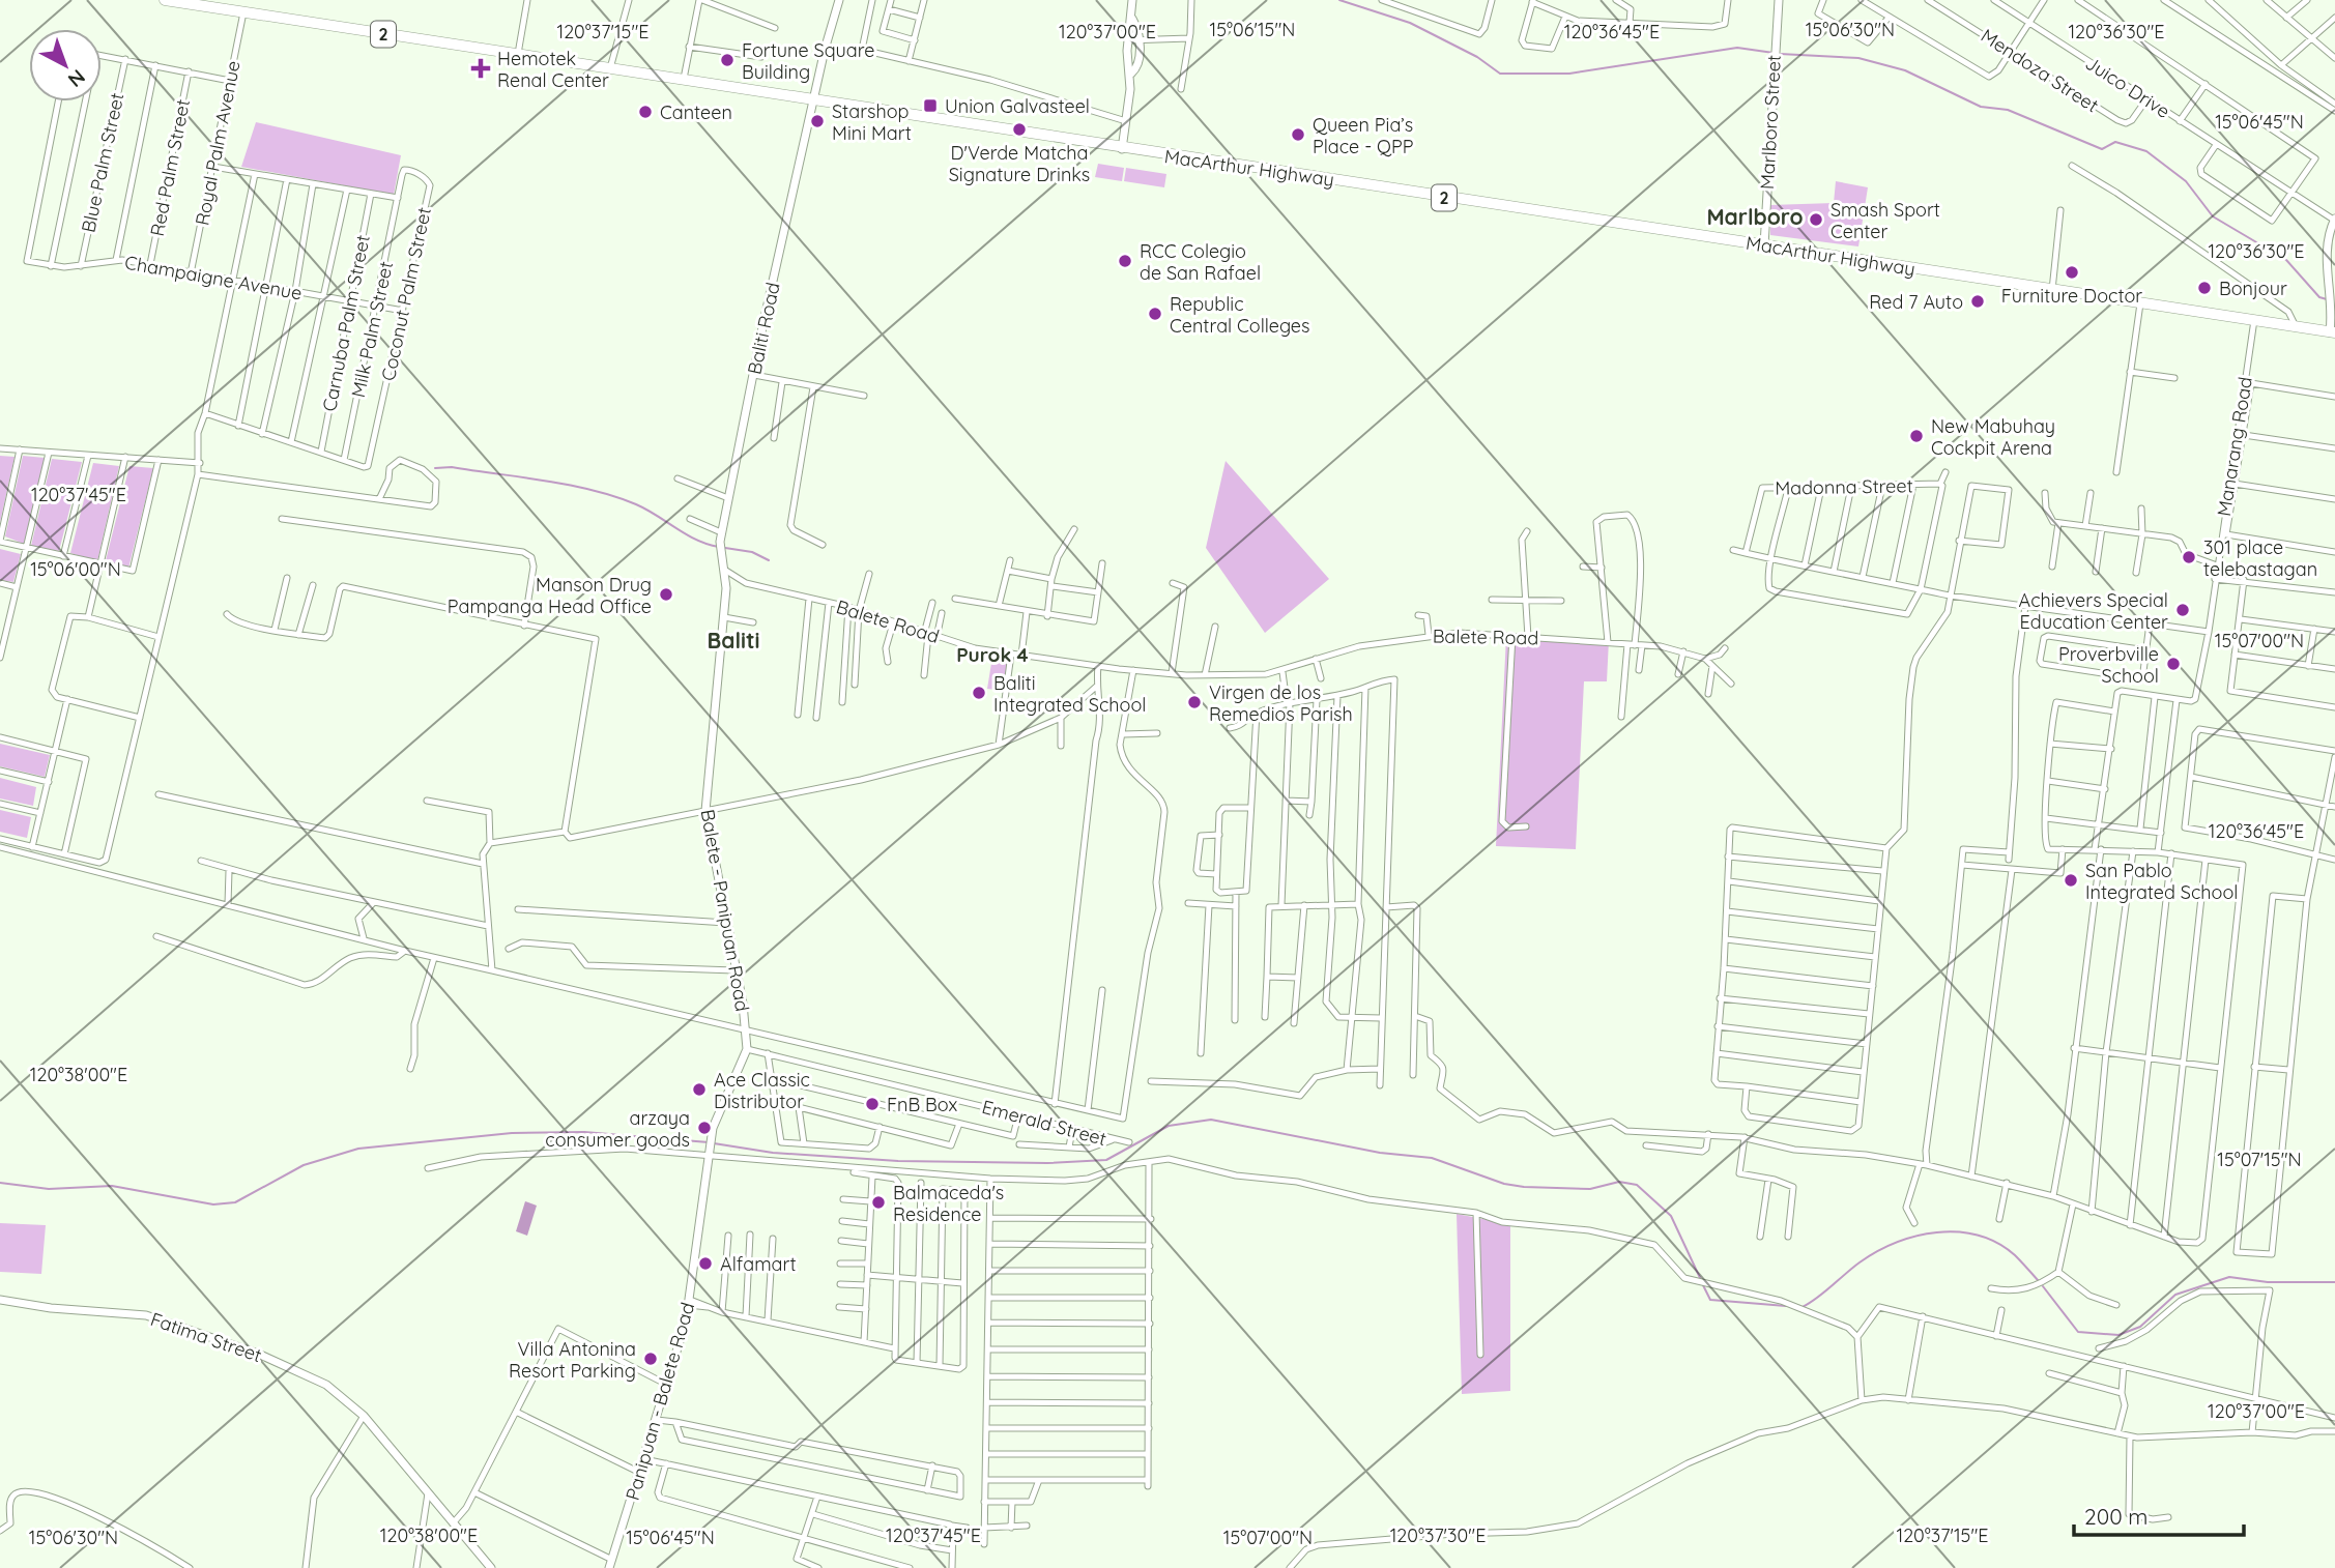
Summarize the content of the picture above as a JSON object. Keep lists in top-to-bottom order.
{
  "streets": {
    "highway": ["2", "MacArthur Highway"],
    "main road": [
      "Marlboro Street",
      "Baliti Road",
      "Balete - Panipuan Road",
      "Fatima Street",
      "Panipuan - Balete Road"
    ],
    "street": [
      "Mendoza Street",
      "Juico Drive",
      "Royal Palm Avenue",
      "Blue Palm Street",
      "Red Palm Street",
      "Champaigne Avenue",
      "Coconut Palm Street",
      "Carnuba Palm Street",
      "Milk Palm Street",
      "Manarang Road",
      "Madonna Street",
      "Balete Road",
      "Emerald Street"
    ]
  },
  "crossings": [
    ["Mendoza Street", "Juico Drive"],
    ["Marlboro Street", "MacArthur Highway"],
    ["Royal Palm Avenue", "MacArthur Highway"],
    ["Royal Palm Avenue", "Champaigne Avenue"],
    ["Blue Palm Street", "Champaigne Avenue"],
    ["Red Palm Street", "Champaigne Avenue"],
    ["MacArthur Highway", "Baliti Road"],
    ["MacArthur Highway", "Manarang Road"],
    ["Champaigne Avenue", "Coconut Palm Street"],
    ["Champaigne Avenue", "Carnuba Palm Street"],
    ["Champaigne Avenue", "Milk Palm Street"],
    ["Coconut Palm Street", "Milk Palm Street"],
    ["Baliti Road", "Balete - Panipuan Road"],
    ["Balete Road", "Balete - Panipuan Road"],
    ["Balete - Panipuan Road", "Emerald Street"],
    ["Balete - Panipuan Road", "Panipuan - Balete Road"]
  ],
  "districts": ["Marlboro", "Baliti", "Purok 4"],
  "places": {
    "other": [
      "Fortune Square Building",
      "Canteen",
      "Starshop Mini Mart",
      "D'Verde Matcha Signature Drinks",
      "Queen Pia’s Place - QPP",
      "Smash Sport Center",
      "RCC Colegio de San Rafael",
      "Furniture Doctor",
      "Bonjour",
      "Red 7 Auto",
      "Republic Central Colleges",
      "New Mabuhay Cockpit Arena",
      "301 place telebastagan",
      "Manson Drug Pampanga Head Office",
      "Achievers Special Education Center",
      "Proverbville School",
      "Baliti Integrated School",
      "Virgen de los Remedios Parish",
      "San Pablo Integrated School",
      "Ace Classic Distributor",
      "FnB Box",
      "arzaya consumer goods",
      "Balmaceda's Residence",
      "Alfamart",
      "Villa Antonina Resort Parking"
    ],
    "health": ["Hemotek Renal Center"],
    "transit": ["Union Galvasteel"]
  },
  "scale_bar": "200 m",
  "north": "bottom right",
  "coordinates": [
    "15°06'15\"N",
    "15°06'30\"N",
    "120°36'30\"E",
    "120°37'15\"E",
    "120°37'00\"E",
    "120°36'45\"E",
    "15°06'45\"N",
    "120°37'45\"E",
    "15°06'00\"N",
    "15°07'00\"N",
    "120°38'00\"E",
    "15°07'15\"N",
    "120°37'30\"E"
  ]
}
